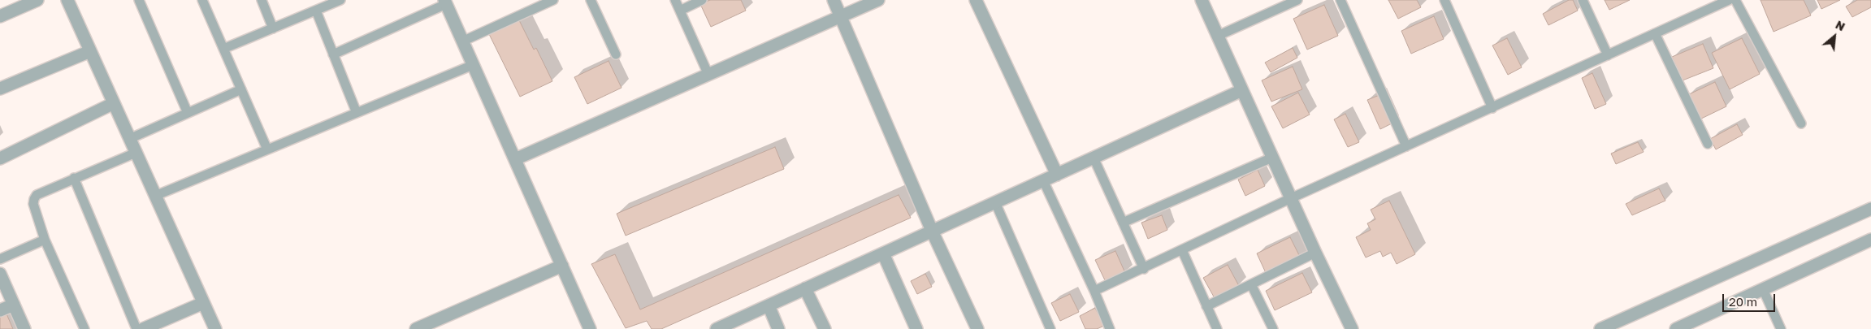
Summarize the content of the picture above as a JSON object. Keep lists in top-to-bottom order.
{
  "scale_bar": "20 m",
  "north": "top right"
}
